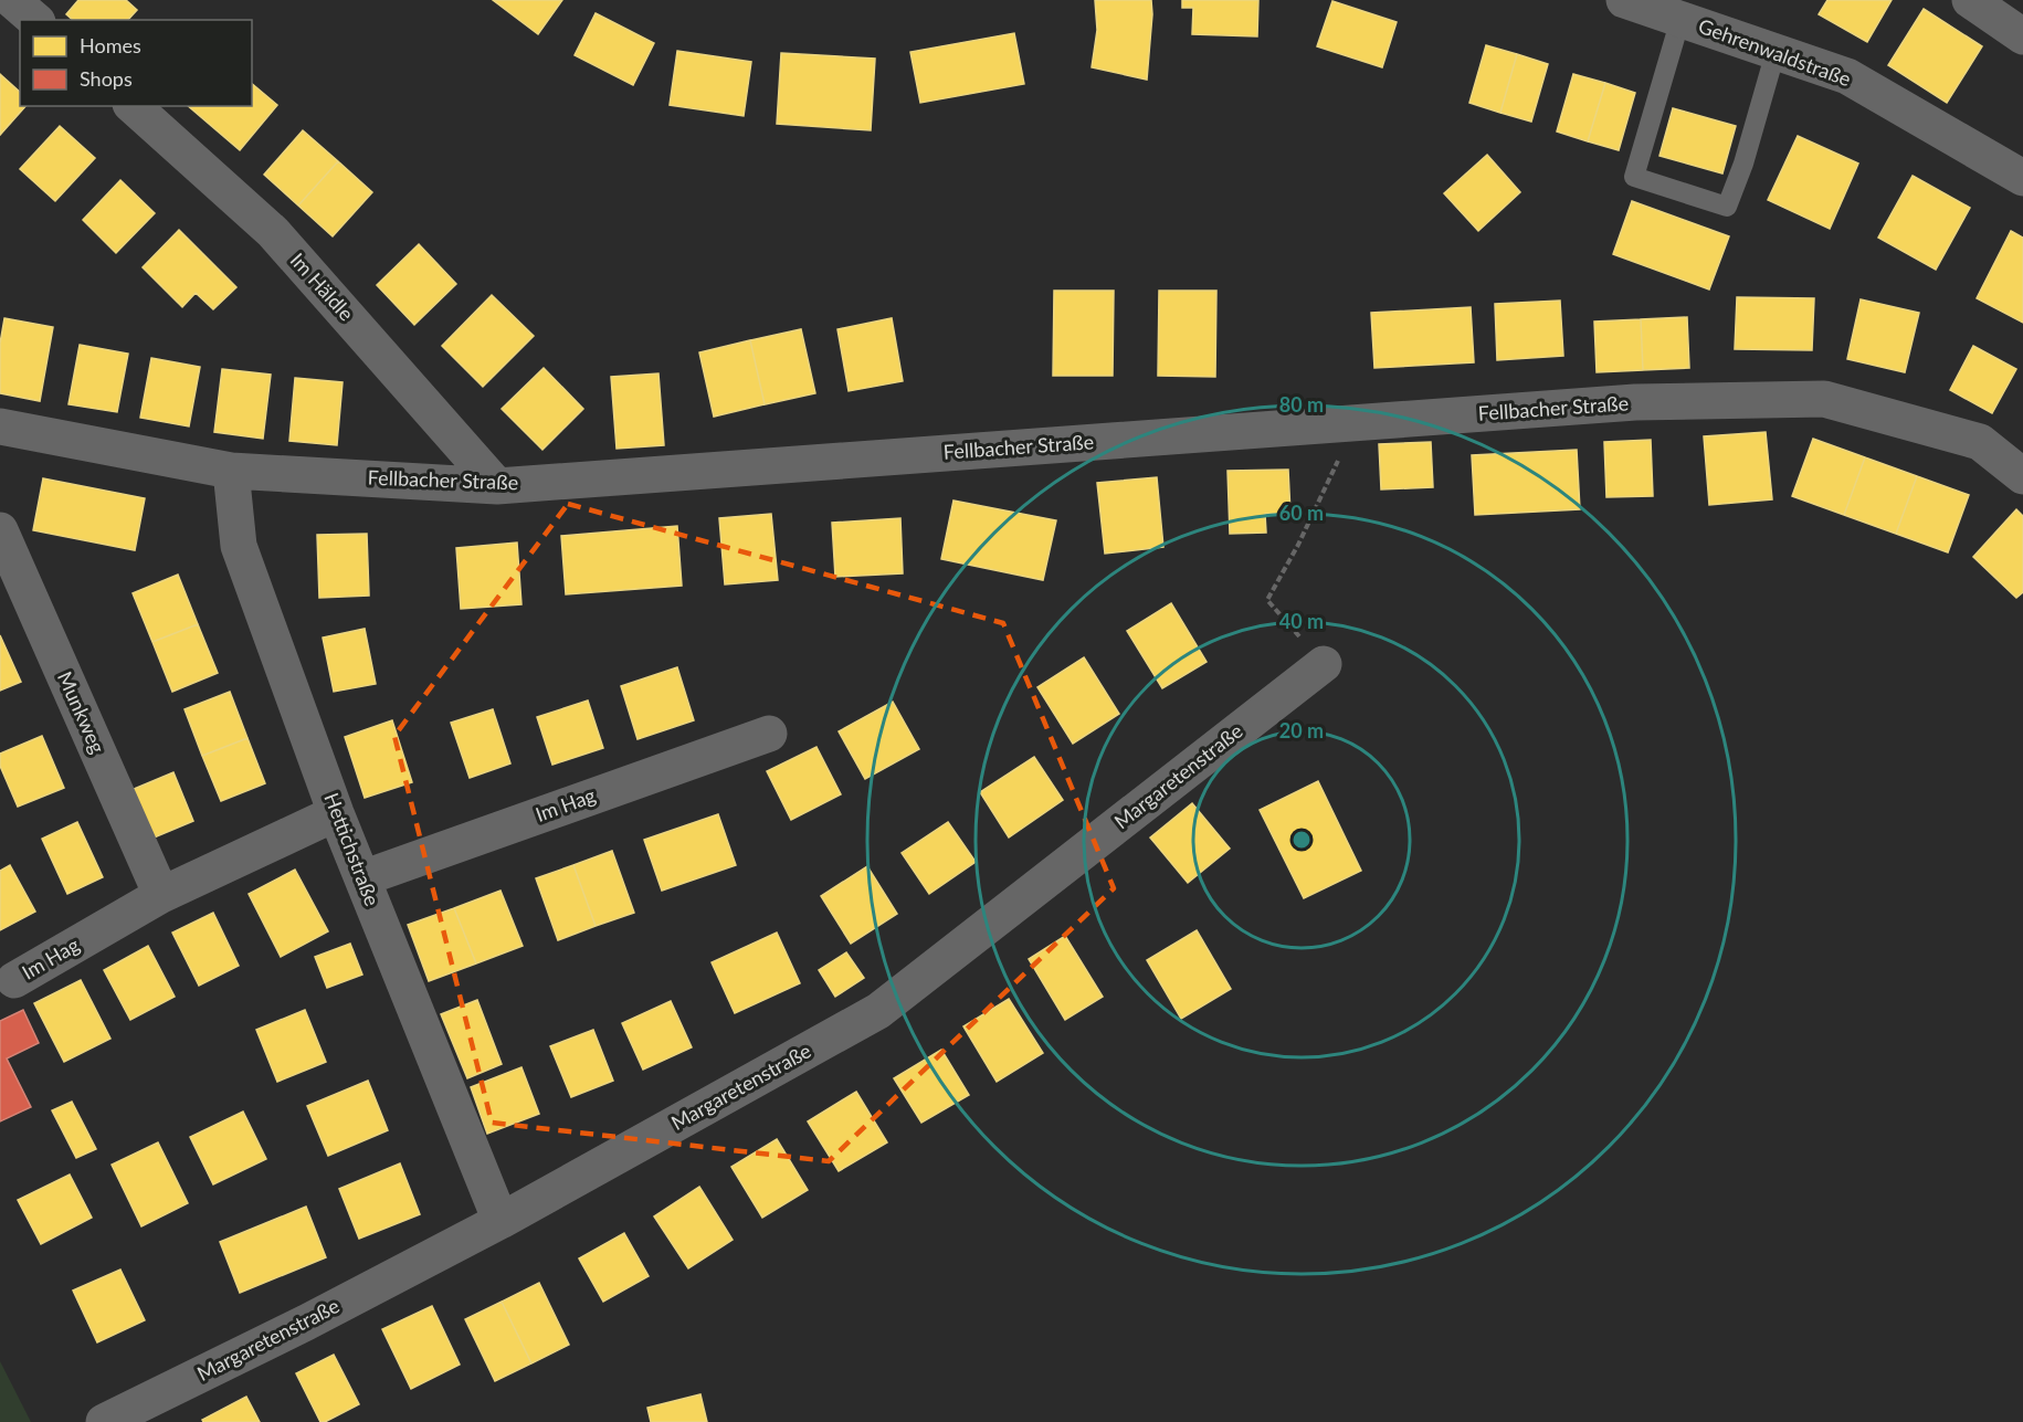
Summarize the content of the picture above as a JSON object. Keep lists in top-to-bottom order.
{
  "streets": {
    "street": [
      "Gehrenwaldstraße",
      "Im Häldle",
      "Fellbacher Straße",
      "Munkweg",
      "Margaretenstraße",
      "Im Hag",
      "Hettichstraße"
    ]
  },
  "crossings": [
    ["Im Häldle", "Fellbacher Straße"],
    ["Fellbacher Straße", "Hettichstraße"],
    ["Munkweg", "Im Hag"],
    ["Margaretenstraße", "Hettichstraße"],
    ["Im Hag", "Hettichstraße"]
  ],
  "legend": ["Homes", "Shops"],
  "rings": [
    "80 m",
    "60 m",
    "40 m",
    "20 m"
  ]
}
